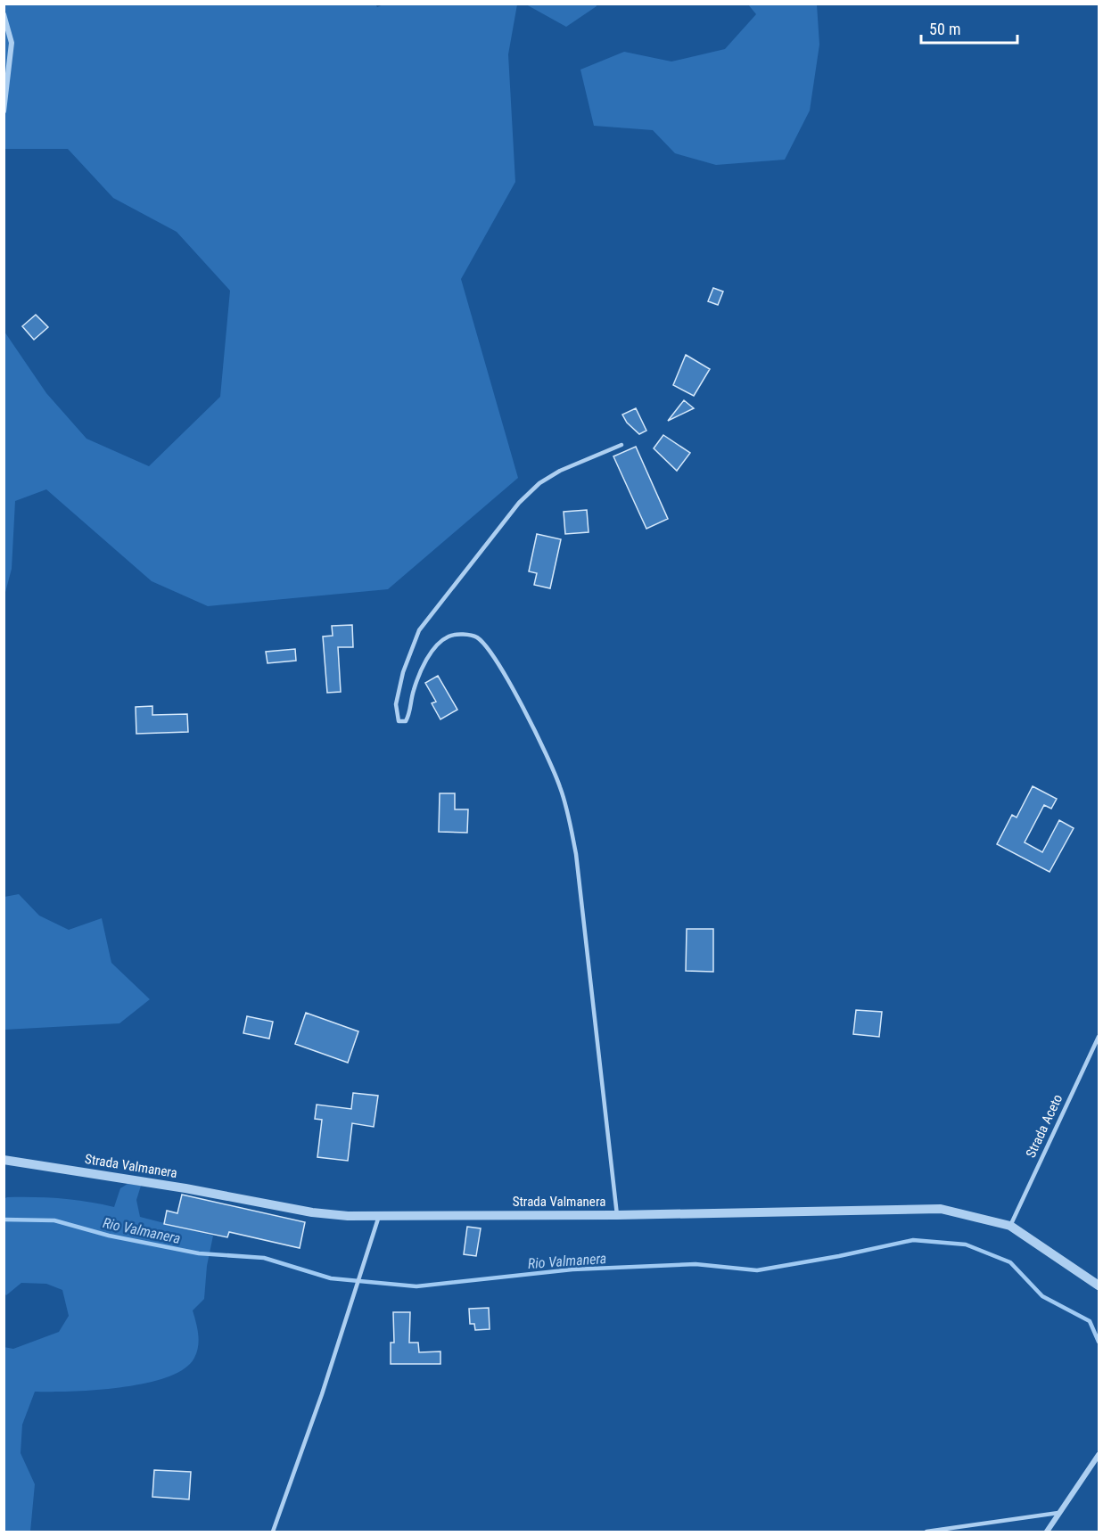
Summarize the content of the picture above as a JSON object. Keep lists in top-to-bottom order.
{
  "streets": {
    "street": ["Strada Valmanera"],
    "lane": ["Strada Aceto"]
  },
  "crossings": [
    ["Strada Aceto", "Strada Valmanera"]
  ],
  "water": ["Rio Valmanera"],
  "scale_bar": "50 m"
}
